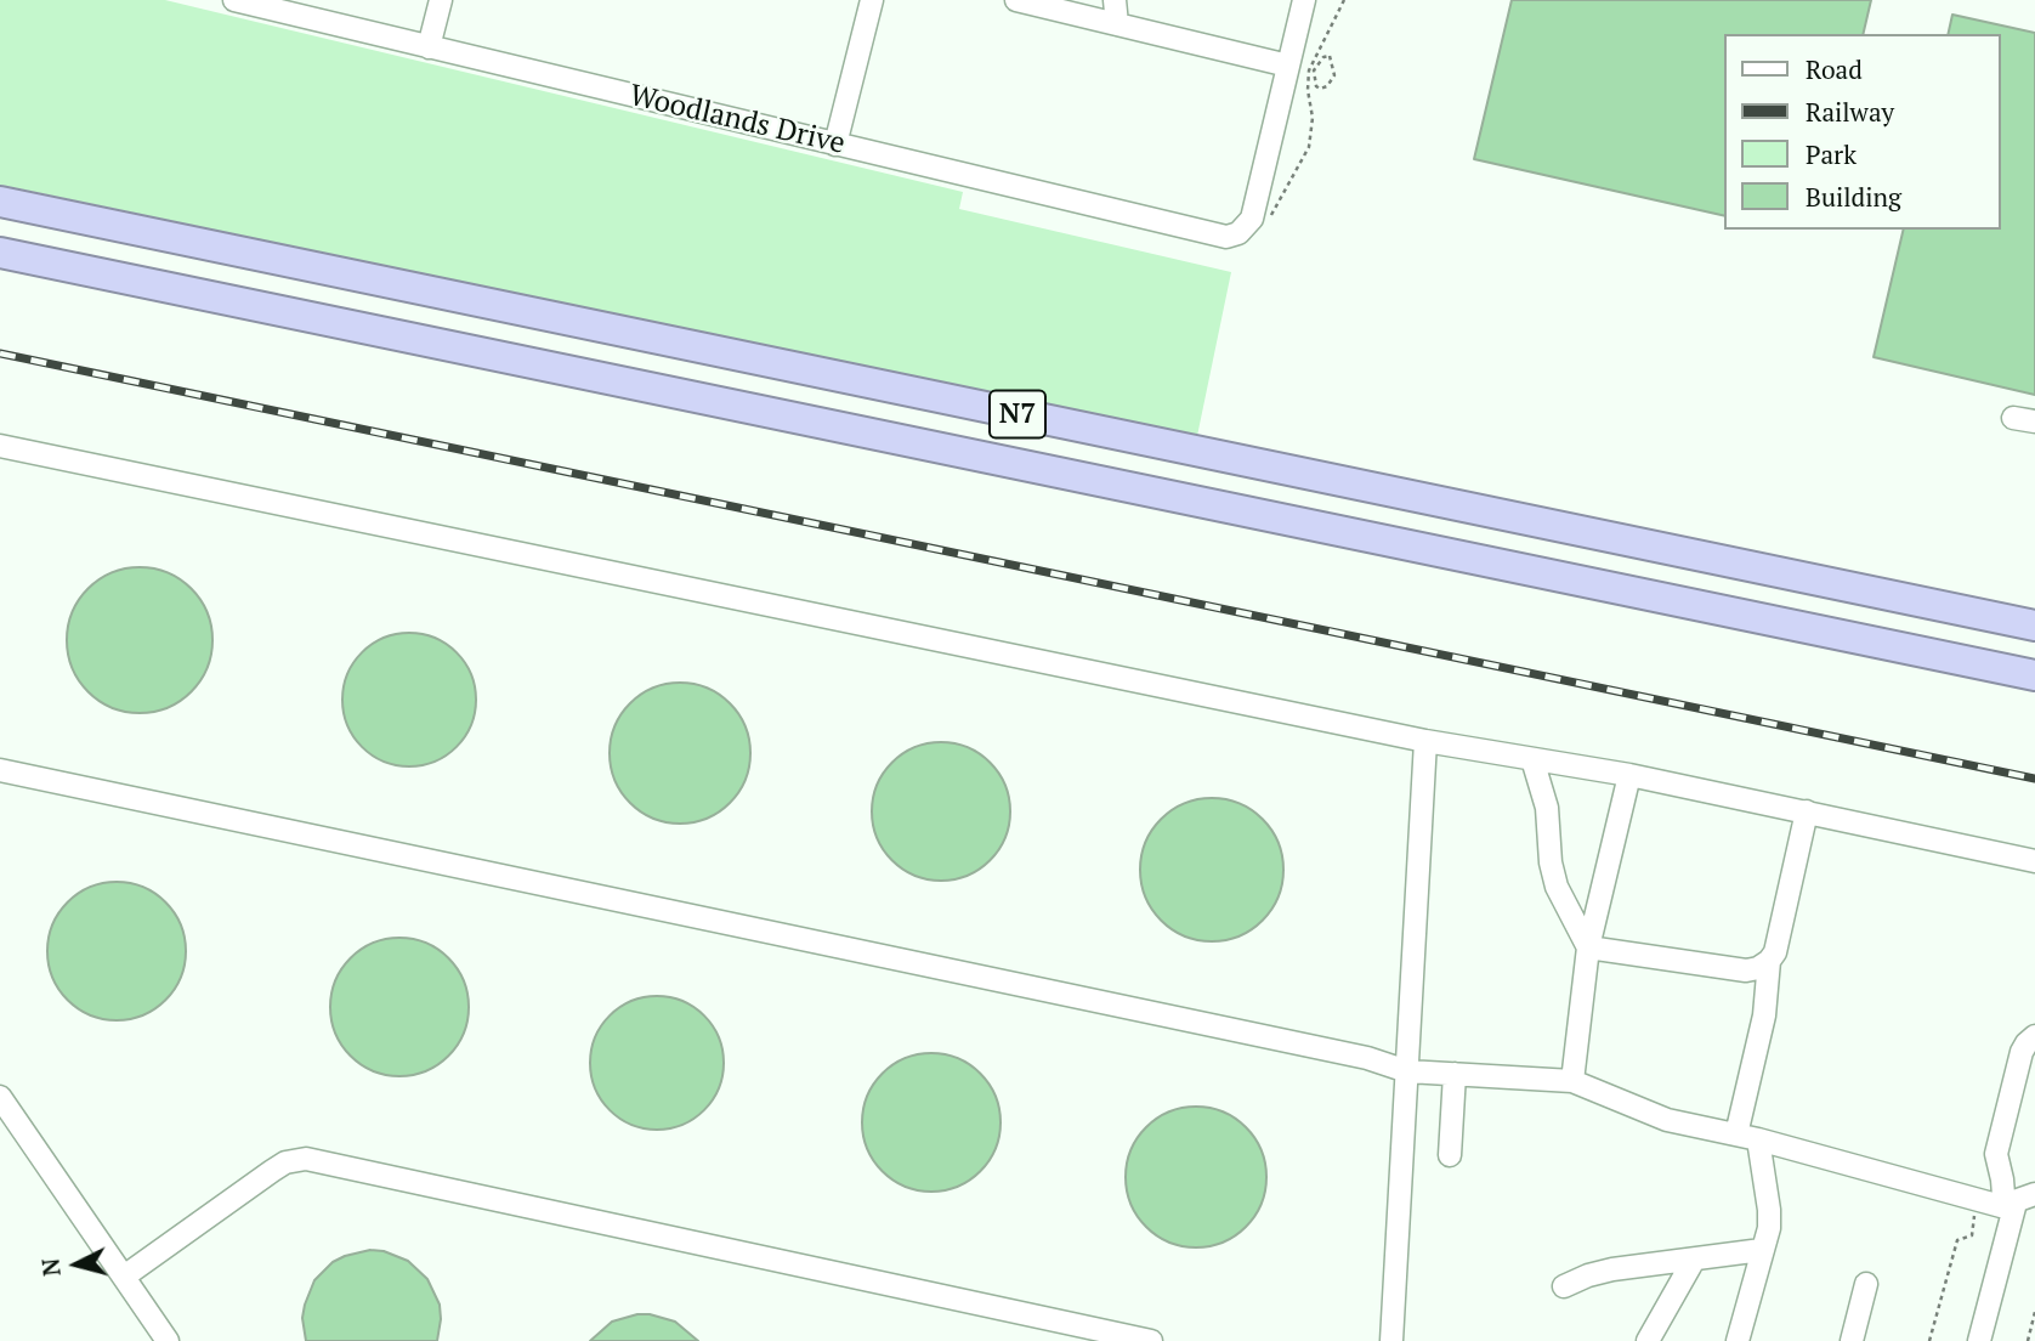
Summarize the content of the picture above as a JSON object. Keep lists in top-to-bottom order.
{
  "streets": {
    "highway": ["N7"],
    "street": ["Woodlands Drive"]
  },
  "legend": [
    "Road",
    "Railway",
    "Park",
    "Building"
  ],
  "north": "left"
}
